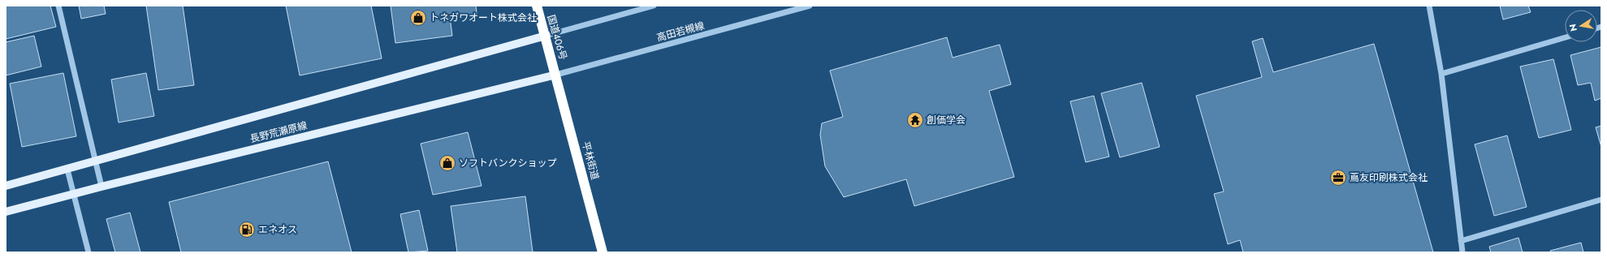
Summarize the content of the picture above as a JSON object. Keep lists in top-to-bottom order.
{
  "streets": {
    "highway": ["国道406号", "平林街道"],
    "main road": ["長野荒瀬原線"],
    "street": ["高田若槻線"]
  },
  "crossings": [
    ["高田若槻線", "国道406号"],
    ["高田若槻線", "長野荒瀬原線"],
    ["高田若槻線", "平林街道"],
    ["国道406号", "長野荒瀬原線"],
    ["国道406号", "平林街道"],
    ["長野荒瀬原線", "平林街道"]
  ],
  "places": {
    "shop": ["トネガワオート株式会社", "ソフトバンクショップ"],
    "temple": ["創価学会"],
    "office": ["蔦友印刷株式会社"],
    "fuel station": ["エネオス"]
  },
  "north": "left"
}
